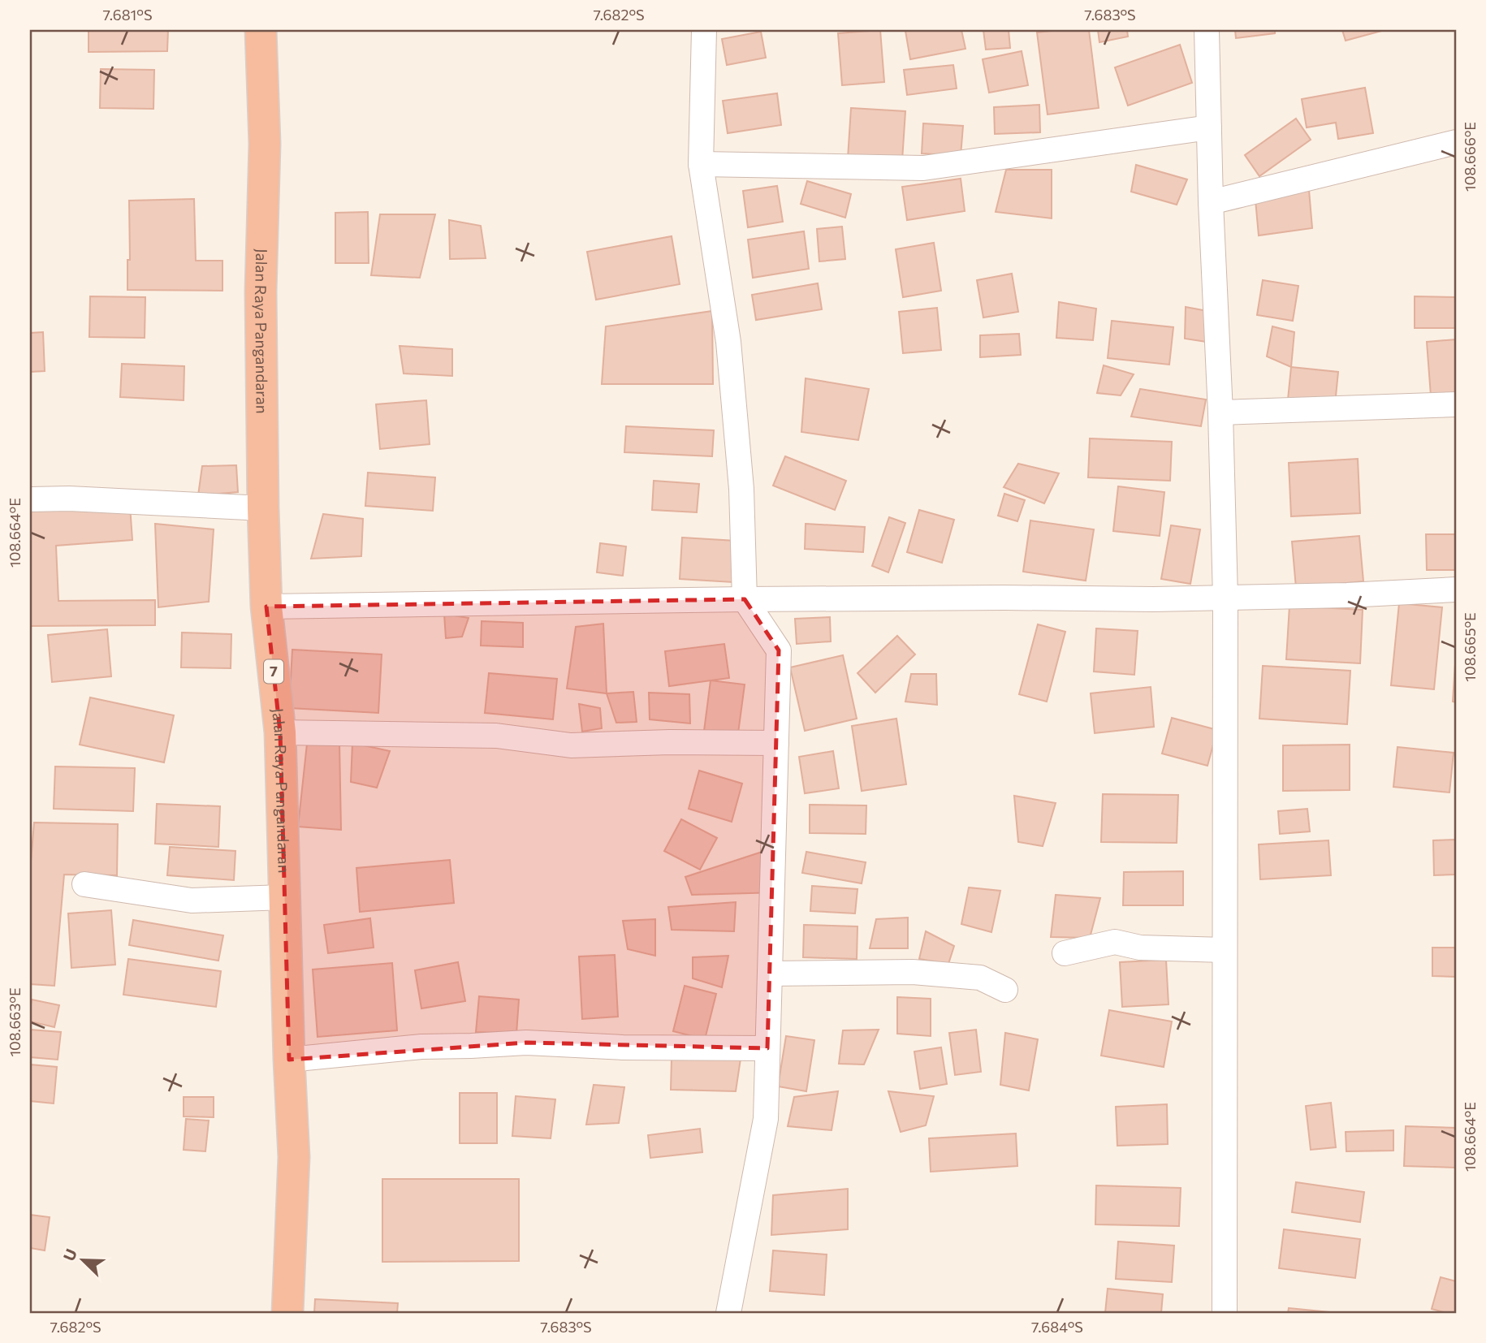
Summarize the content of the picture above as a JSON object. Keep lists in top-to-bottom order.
{
  "streets": {
    "highway": ["Jalan Raya Pangandaran", "7"]
  },
  "north": "top left",
  "coordinates": [
    "7.681°S",
    "7.682°S",
    "7.683°S",
    "108.666°E",
    "108.664°E",
    "108.665°E",
    "108.663°E",
    "7.684°S"
  ]
}
